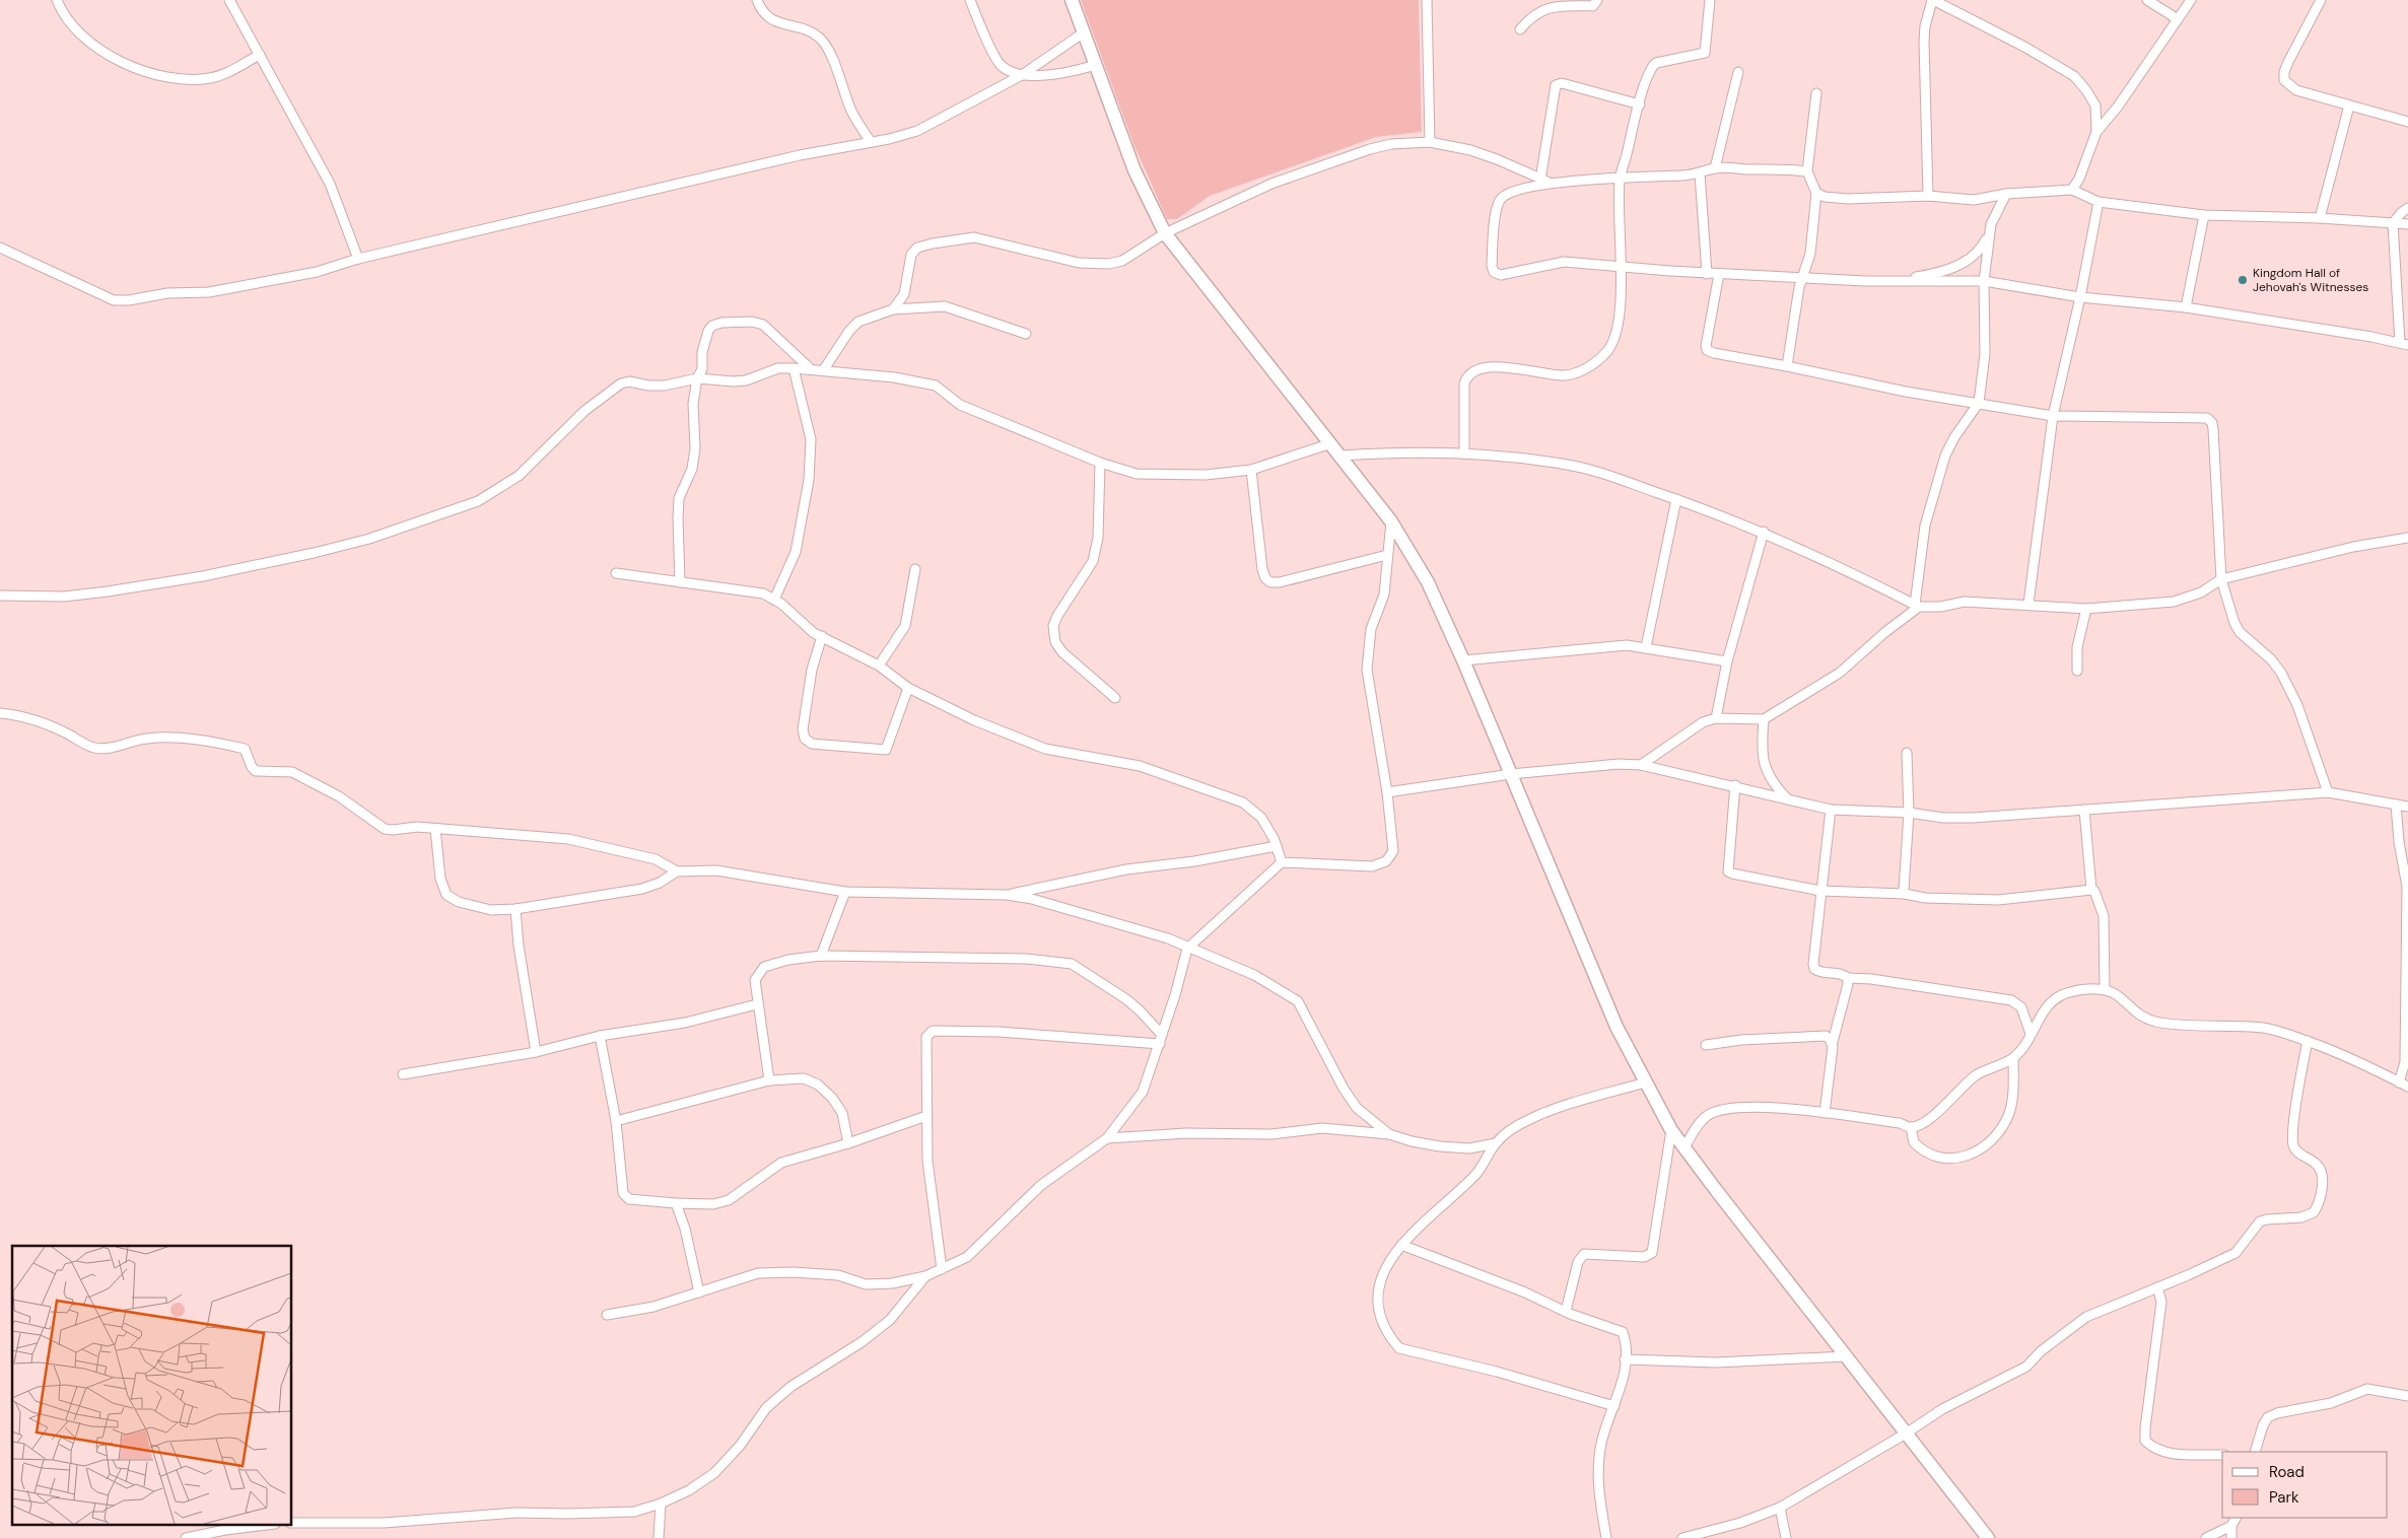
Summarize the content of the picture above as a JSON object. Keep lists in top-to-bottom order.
{
  "places": ["Kingdom Hall of Jehovah's Witnesses"],
  "legend": ["Road", "Park"]
}
